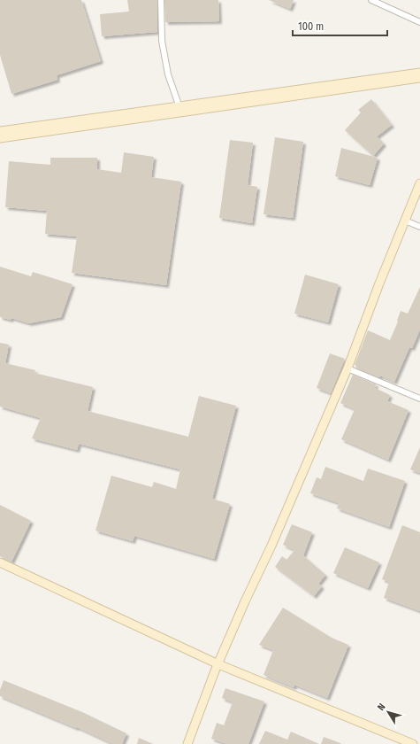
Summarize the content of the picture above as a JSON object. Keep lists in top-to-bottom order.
{
  "scale_bar": "100 m",
  "north": "top left"
}
